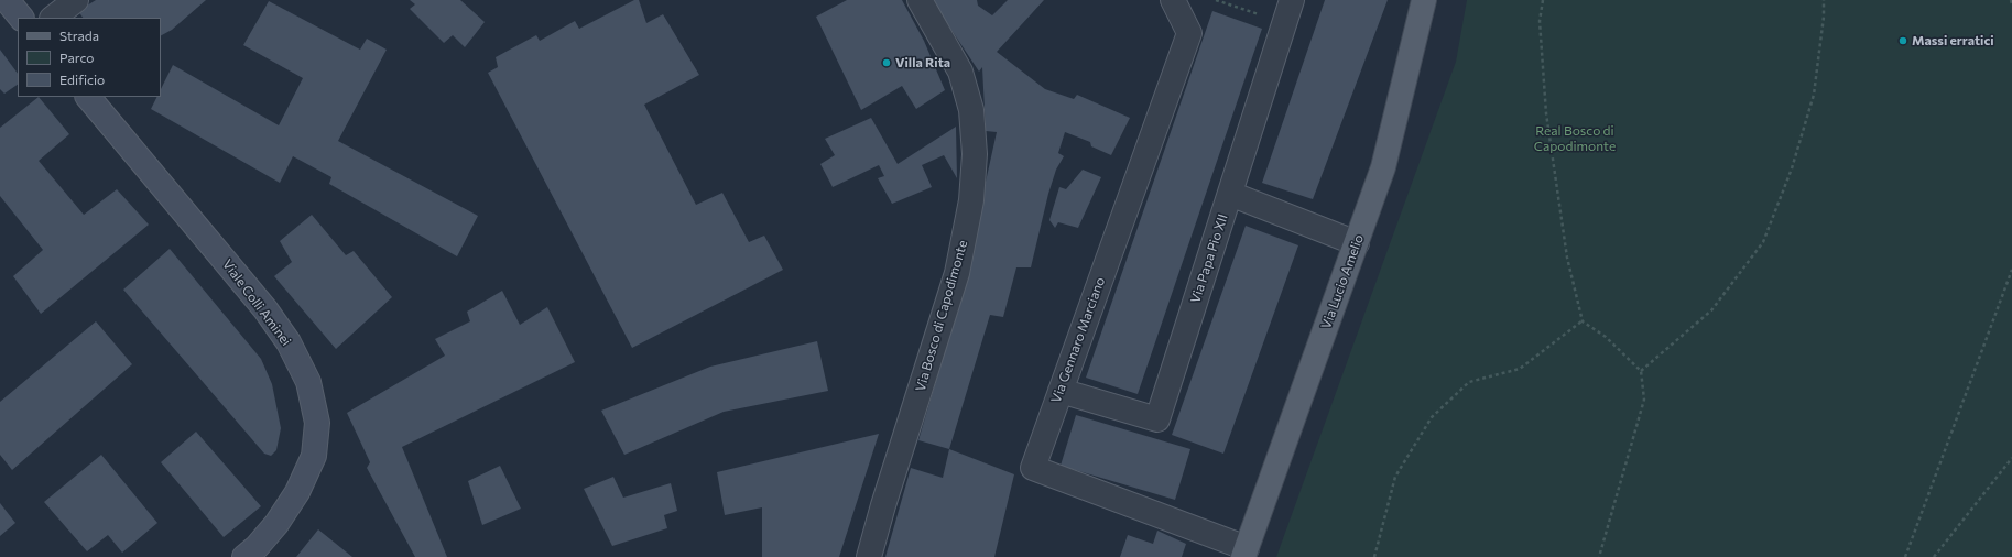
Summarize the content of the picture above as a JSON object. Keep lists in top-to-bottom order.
{
  "streets": {
    "main road": ["Via Lucio Amelio", "Viale Colli Aminei"],
    "street": ["Via Papa Pio XII", "Via Bosco di Capodimonte", "Via Gennaro Marciano"]
  },
  "crossings": [
    ["Via Papa Pio XII", "Via Gennaro Marciano"],
    ["Via Lucio Amelio", "Via Gennaro Marciano"]
  ],
  "parks": ["Real Bosco di Capodimonte"],
  "places": ["Massi erratici", "Villa Rita"],
  "legend": ["Strada", "Parco", "Edificio"]
}
